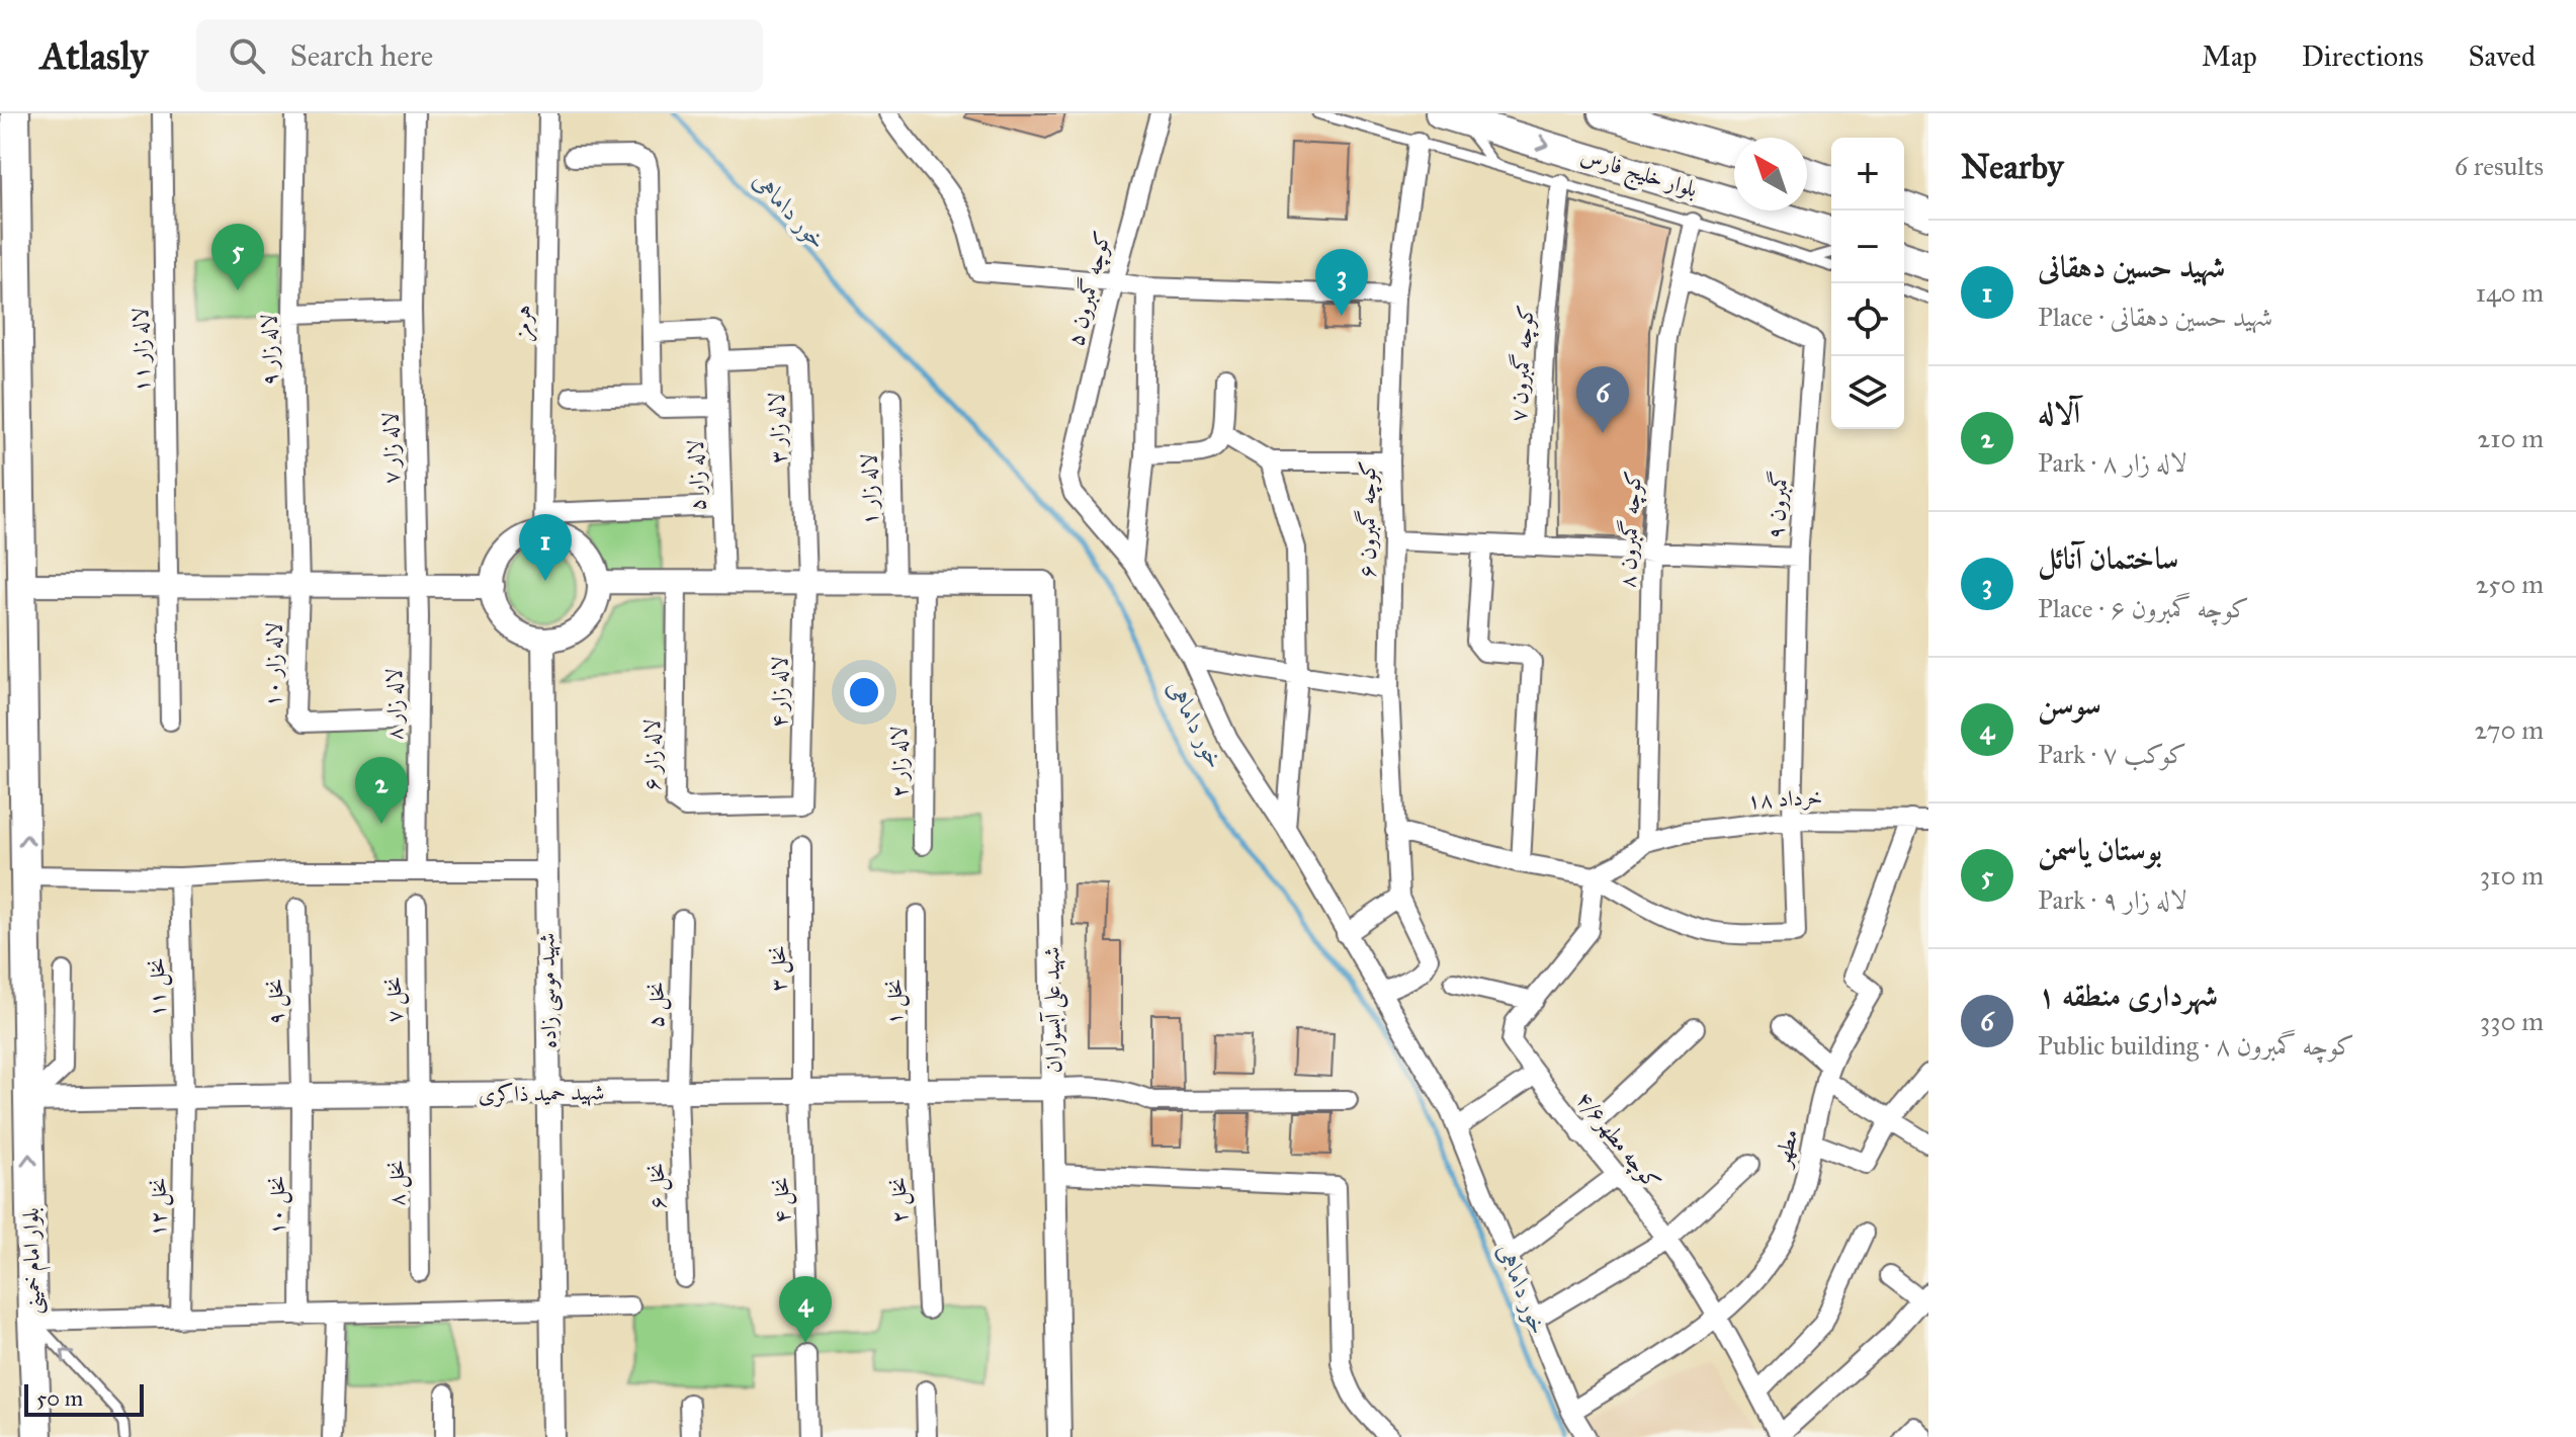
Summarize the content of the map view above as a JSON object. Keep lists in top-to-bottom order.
{
  "streets": {
    "main road": ["بلوار خلیج فارس", "بلوار امام خمینی"],
    "street": [
      "کوچه گمبرون ۵",
      "هرمز",
      "لاله زار ۱۱",
      "لاله زار ۹",
      "کوچه گمبرون ۷",
      "لاله زار ۳",
      "لاله زار ۷",
      "لاله زار ۵",
      "لاله زار ۱",
      "گمبرون ۹",
      "کوچه گمبرون ۶",
      "کوچه گمبرون ۸",
      "لاله زار ۱۰",
      "لاله زار ۴",
      "لاله زار ۸",
      "لاله زار ۶",
      "لاله زار ۲",
      "خرداد ۱۸",
      "نخل ۳",
      "نخل ۱۱",
      "شهید موسی زاده",
      "نخل ۷",
      "نخل ۹",
      "نخل ۱",
      "نخل ۵",
      "شهید علی آبسواران",
      "شهید حمید ذاکری",
      "کوچه مطهر۴/۶",
      "مطهر",
      "نخل ۸",
      "نخل ۶",
      "نخل ۴",
      "نخل ۲",
      "نخل ۱۰",
      "نخل ۱۲"
    ]
  },
  "crossings": [
    ["هرمز", "شهید موسی زاده"],
    ["لاله زار ۹", "لاله زار ۱۰"],
    ["لاله زار ۳", "لاله زار ۵"],
    ["لاله زار ۳", "لاله زار ۴"],
    ["لاله زار ۷", "لاله زار ۸"],
    ["گمبرون ۹", "کوچه گمبرون ۸"],
    ["گمبرون ۹", "خرداد ۱۸"],
    ["گمبرون ۹", "کوچه مطهر۴/۶"],
    ["کوچه گمبرون ۸", "خرداد ۱۸"],
    ["لاله زار ۱۰", "لاله زار ۸"],
    ["لاله زار ۴", "لاله زار ۶"],
    ["لاله زار ۲", "شهید علی آبسواران"],
    ["خرداد ۱۸", "مطهر"],
    ["نخل ۳", "شهید حمید ذاکری"],
    ["نخل ۳", "نخل ۴"],
    ["نخل ۱۱", "شهید حمید ذاکری"],
    ["نخل ۱۱", "نخل ۱۲"],
    ["شهید موسی زاده", "شهید حمید ذاکری"],
    ["نخل ۷", "شهید حمید ذاکری"],
    ["نخل ۷", "نخل ۸"],
    ["نخل ۹", "شهید حمید ذاکری"],
    ["نخل ۹", "نخل ۱۰"],
    ["نخل ۱", "شهید حمید ذاکری"],
    ["نخل ۱", "نخل ۲"],
    ["نخل ۵", "شهید حمید ذاکری"],
    ["نخل ۵", "نخل ۶"],
    ["شهید علی آبسواران", "شهید حمید ذاکری"],
    ["شهید حمید ذاکری", "نخل ۸"],
    ["شهید حمید ذاکری", "نخل ۶"],
    ["شهید حمید ذاکری", "نخل ۴"],
    ["شهید حمید ذاکری", "نخل ۲"],
    ["شهید حمید ذاکری", "نخل ۱۰"],
    ["شهید حمید ذاکری", "نخل ۱۲"],
    ["شهید حمید ذاکری", "بلوار امام خمینی"],
    ["کوچه مطهر۴/۶", "مطهر"]
  ],
  "one_way": ["بلوار امام خمینی"],
  "water": ["خور داماهی"],
  "scale_bar": "50 m",
  "north": "top left",
  "page": {
    "header": "Atlasly",
    "search": "Search here",
    "nav": ["Map", "Directions", "Saved"],
    "heading": ["Nearby", "6 results"],
    "map_buttons": ["+", "−"],
    "list": [
      {
        "mark": "1",
        "name": "شهید حسین دهقانی",
        "note": "Place · شهید حسین دهقانی",
        "value": "140 m"
      },
      {
        "mark": "2",
        "name": "آلاله",
        "note": "Park · لاله زار ۸",
        "value": "210 m"
      },
      {
        "mark": "3",
        "name": "ساختمان آنائل",
        "note": "Place · کوچه گمبرون ۶",
        "value": "250 m"
      },
      {
        "mark": "4",
        "name": "سوسن",
        "note": "Park · کوکب ۷",
        "value": "270 m"
      },
      {
        "mark": "5",
        "name": "بوستان یاسمن",
        "note": "Park · لاله زار ۹",
        "value": "310 m"
      },
      {
        "mark": "6",
        "name": "شهرداری منطقه ۱",
        "note": "Public building · کوچه گمبرون ۸",
        "value": "330 m"
      }
    ],
    "pins": [
      "5",
      "3",
      "6",
      "1",
      "2",
      "4"
    ],
    "scale": "50 m"
  }
}
